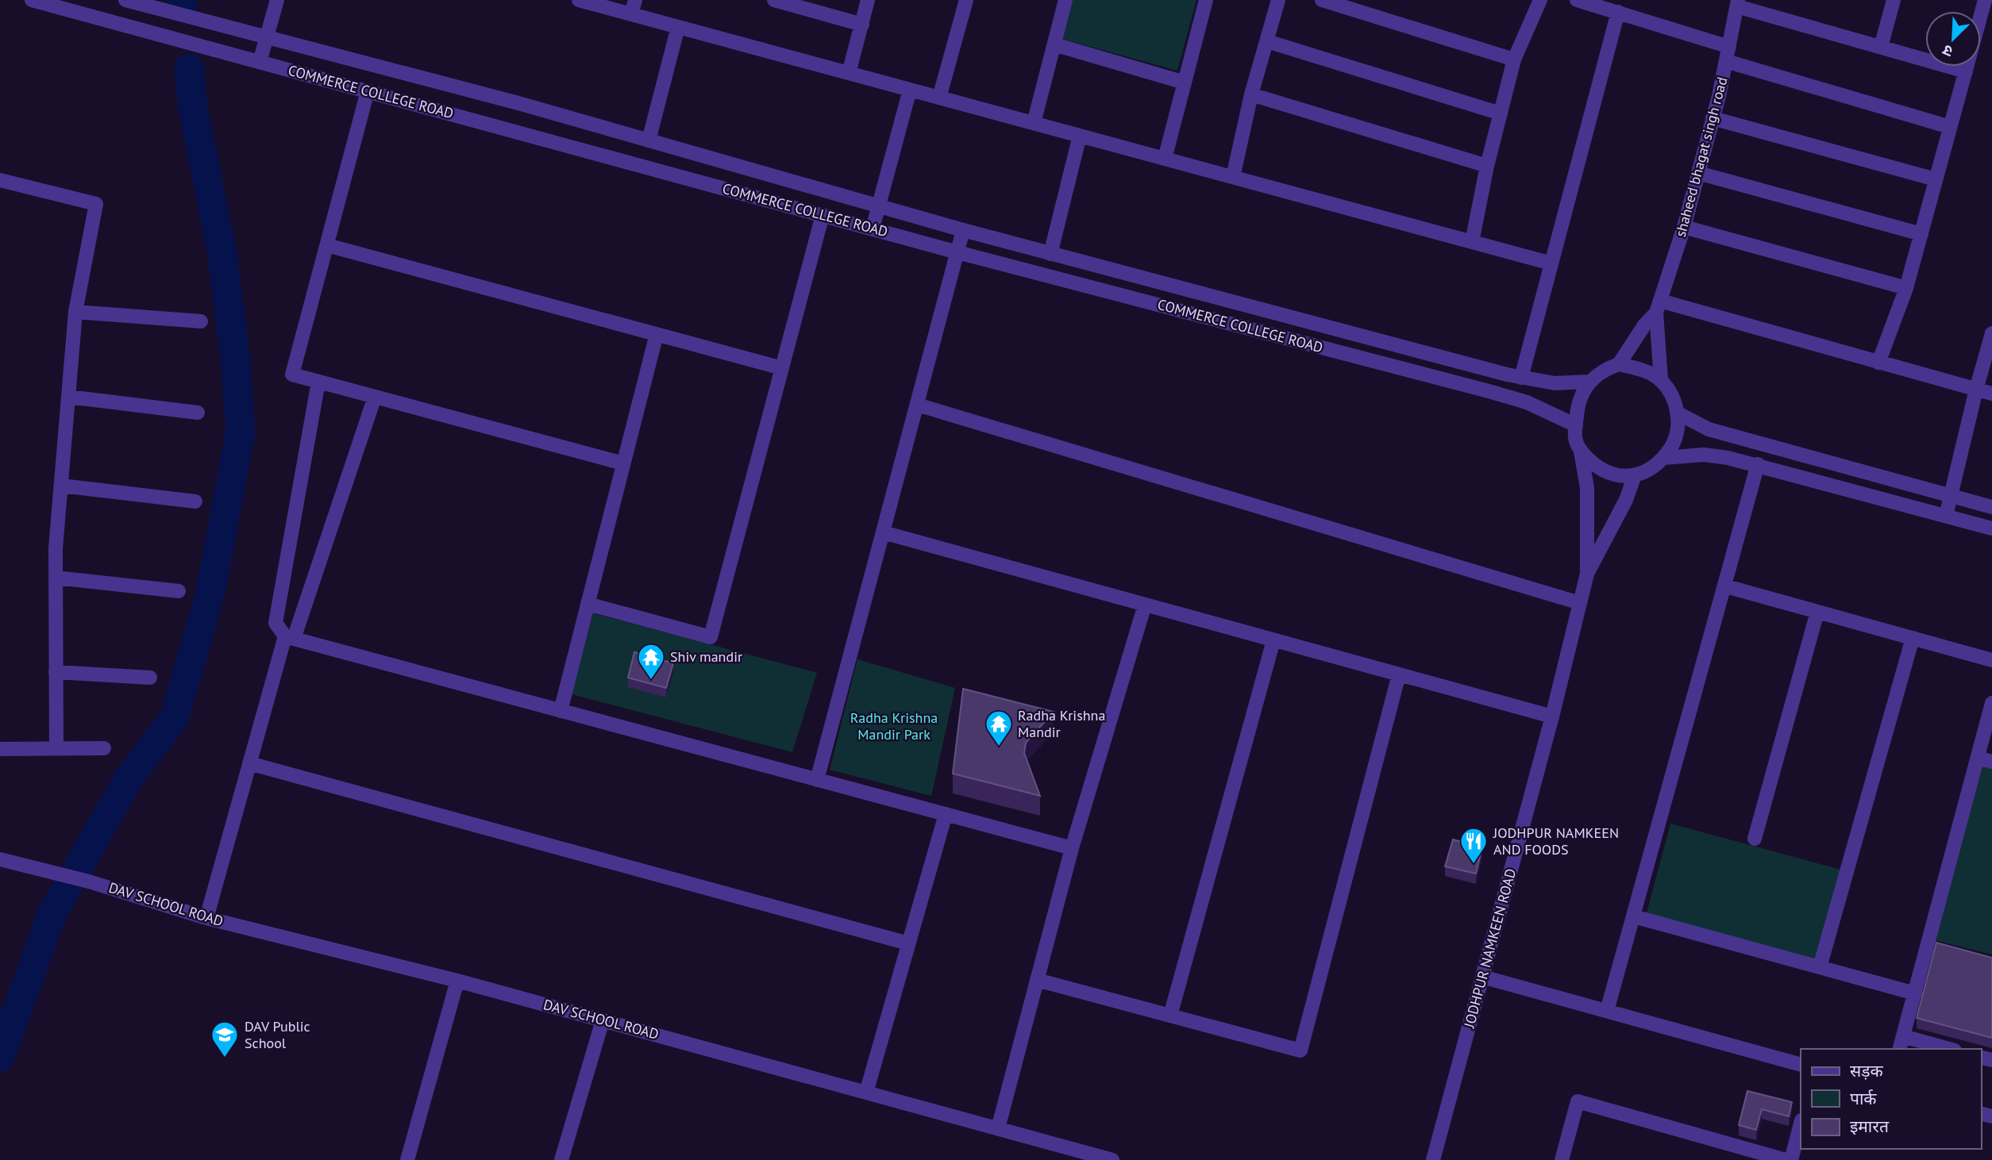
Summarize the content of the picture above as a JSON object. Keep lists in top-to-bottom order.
{
  "streets": {
    "street": [
      "COMMERCE COLLEGE ROAD",
      "shaheed bhagat singh road",
      "DAV SCHOOL ROAD",
      "JODHPUR NAMKEEN ROAD"
    ]
  },
  "parks": ["Radha Krishna Mandir Park"],
  "places": {
    "temple": ["Shiv mandir", "Radha Krishna Mandir"],
    "restaurant": ["JODHPUR NAMKEEN AND FOODS"],
    "school or university": ["DAV Public School"]
  },
  "legend": ["सड़क", "पार्क", "इमारत"],
  "north": "bottom left"
}
